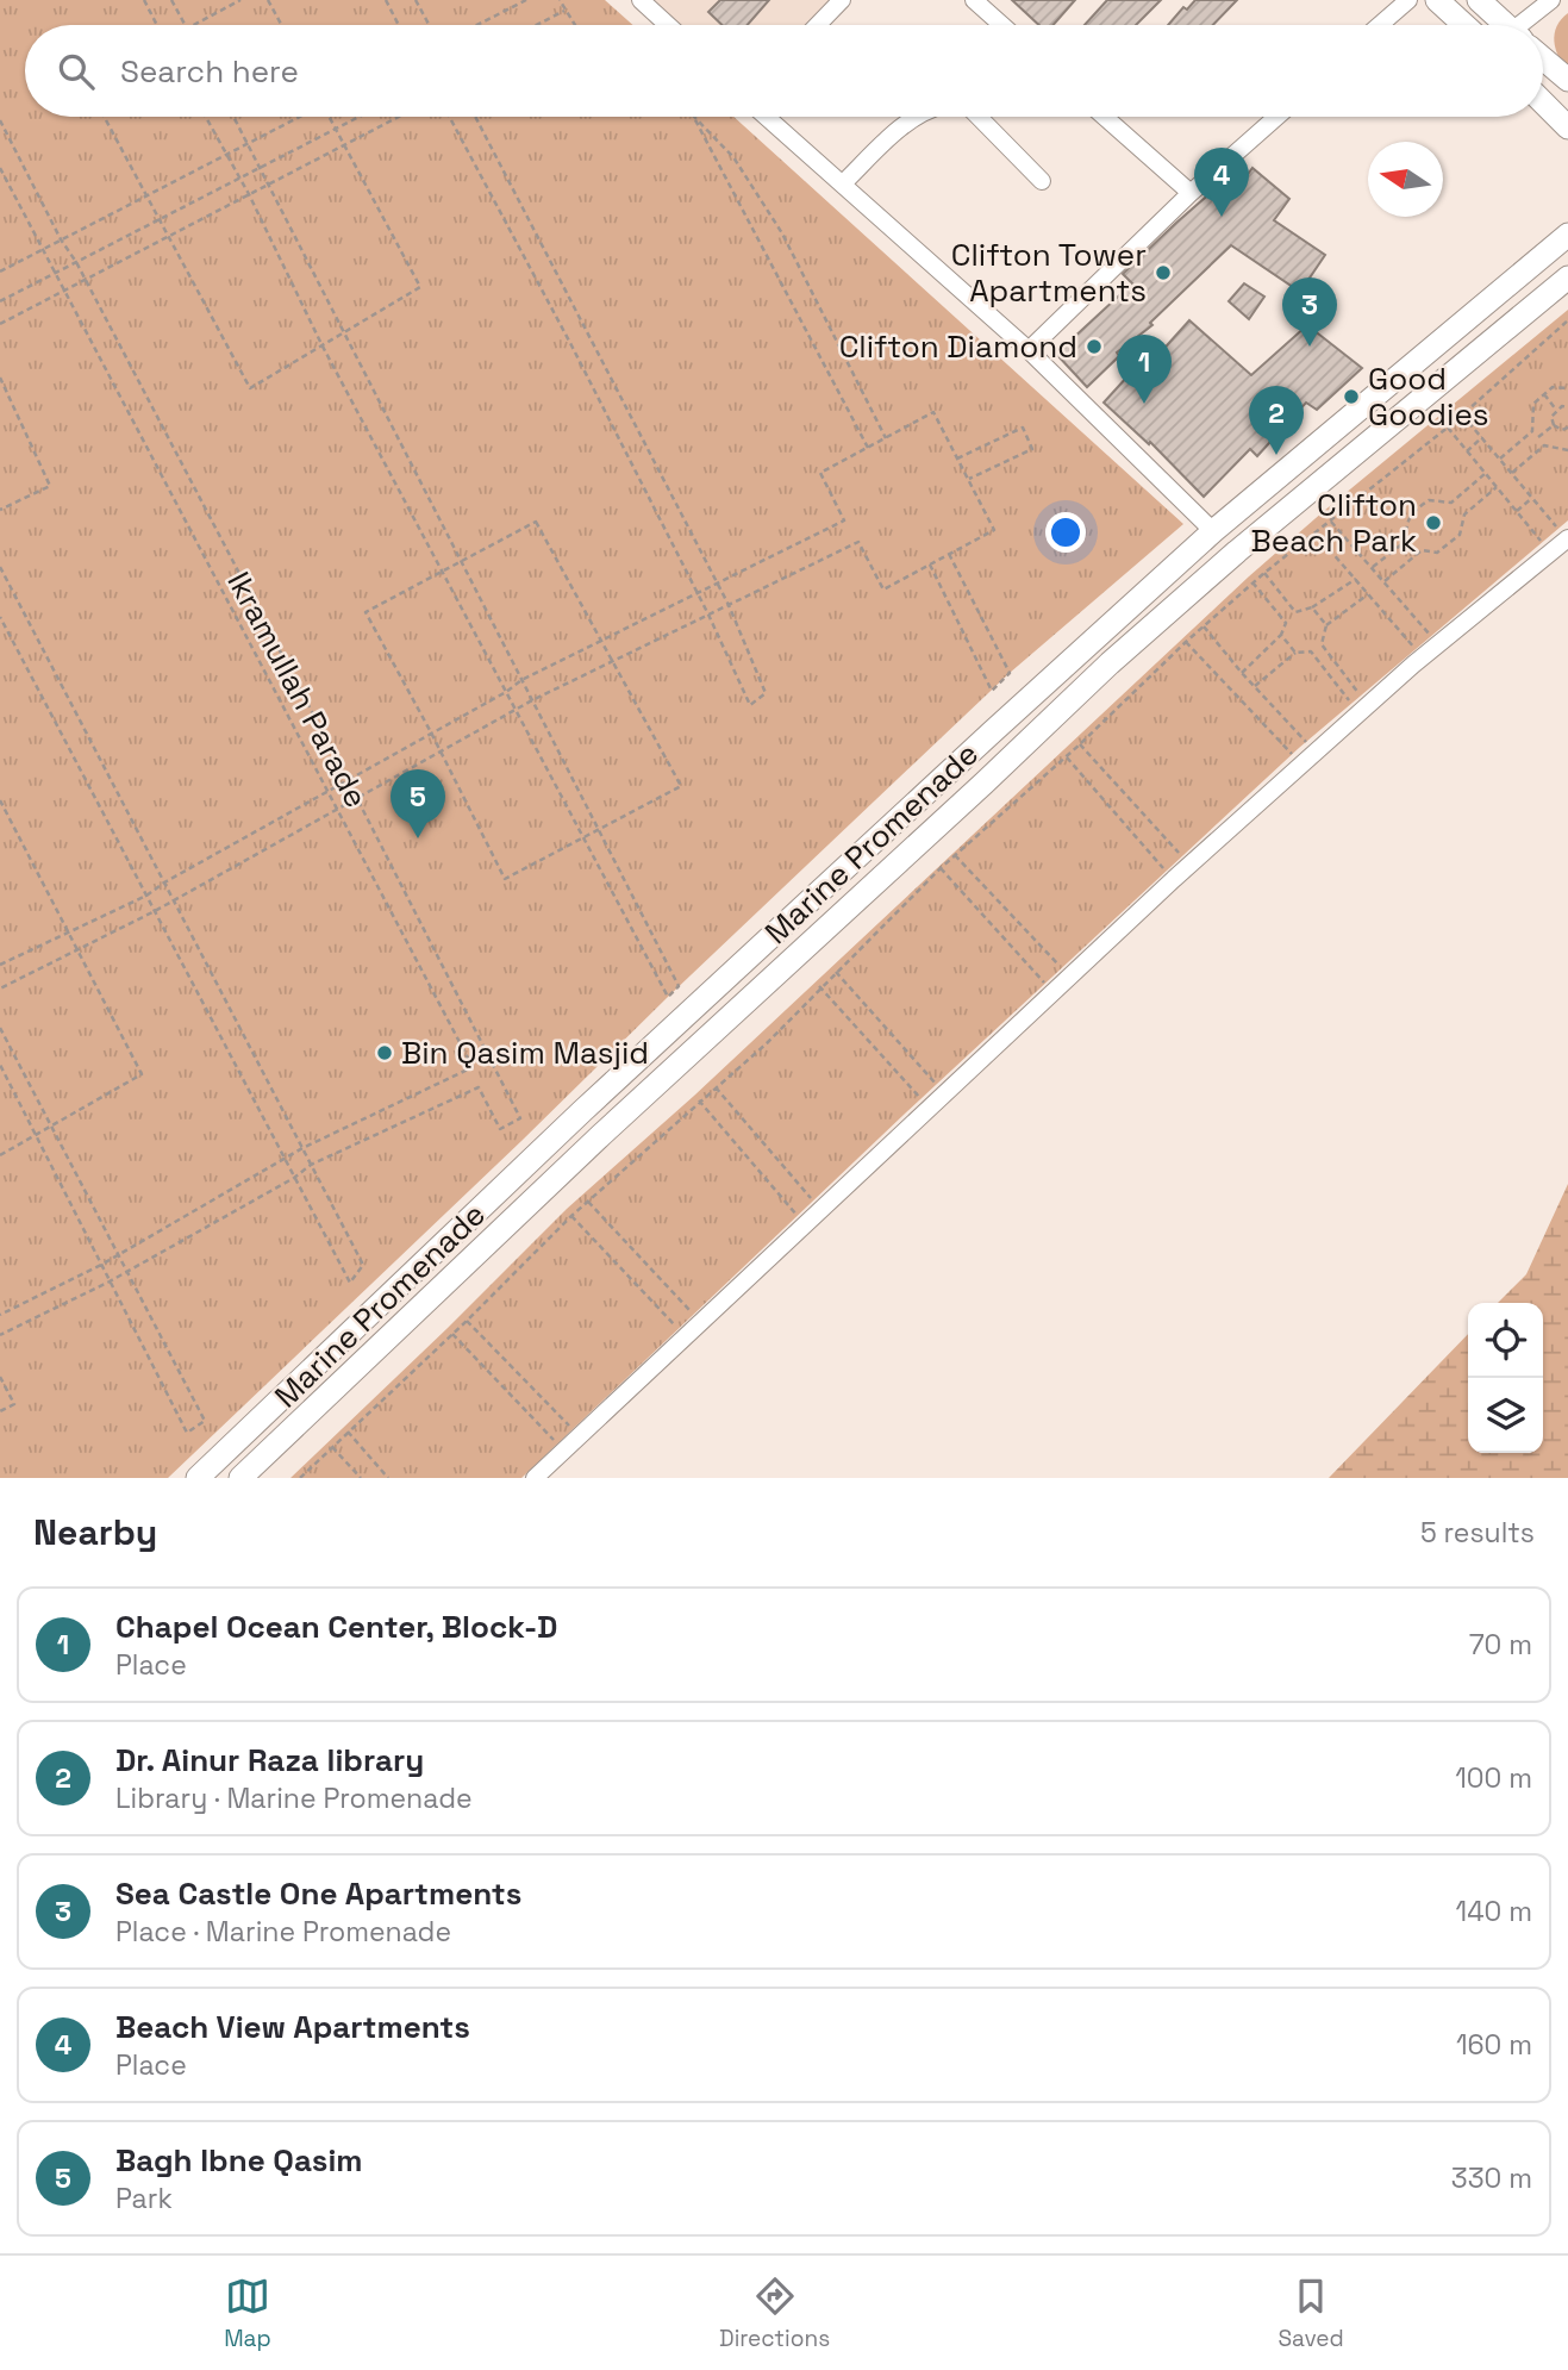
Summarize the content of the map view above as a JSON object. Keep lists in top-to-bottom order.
{
  "streets": {
    "main road": ["Marine Promenade"],
    "path": ["Ikramullah Parade"]
  },
  "places": [
    "Clifton Tower Apartments",
    "Clifton Diamond",
    "Good Goodies",
    "Clifton Beach Park",
    "Bin Qasim Masjid"
  ],
  "north": "left",
  "page": {
    "search": "Search here",
    "pins": [
      "4",
      "3",
      "1",
      "2",
      "5"
    ],
    "heading": ["Nearby", "5 results"],
    "list": [
      {
        "mark": "1",
        "name": "Chapel Ocean Center, Block-D",
        "note": "Place",
        "value": "70 m"
      },
      {
        "mark": "2",
        "name": "Dr. Ainur Raza library",
        "note": "Library · Marine Promenade",
        "value": "100 m"
      },
      {
        "mark": "3",
        "name": "Sea Castle One Apartments",
        "note": "Place · Marine Promenade",
        "value": "140 m"
      },
      {
        "mark": "4",
        "name": "Beach View Apartments",
        "note": "Place",
        "value": "160 m"
      },
      {
        "mark": "5",
        "name": "Bagh Ibne Qasim",
        "note": "Park",
        "value": "330 m"
      }
    ],
    "nav": ["Map", "Directions", "Saved"]
  }
}
